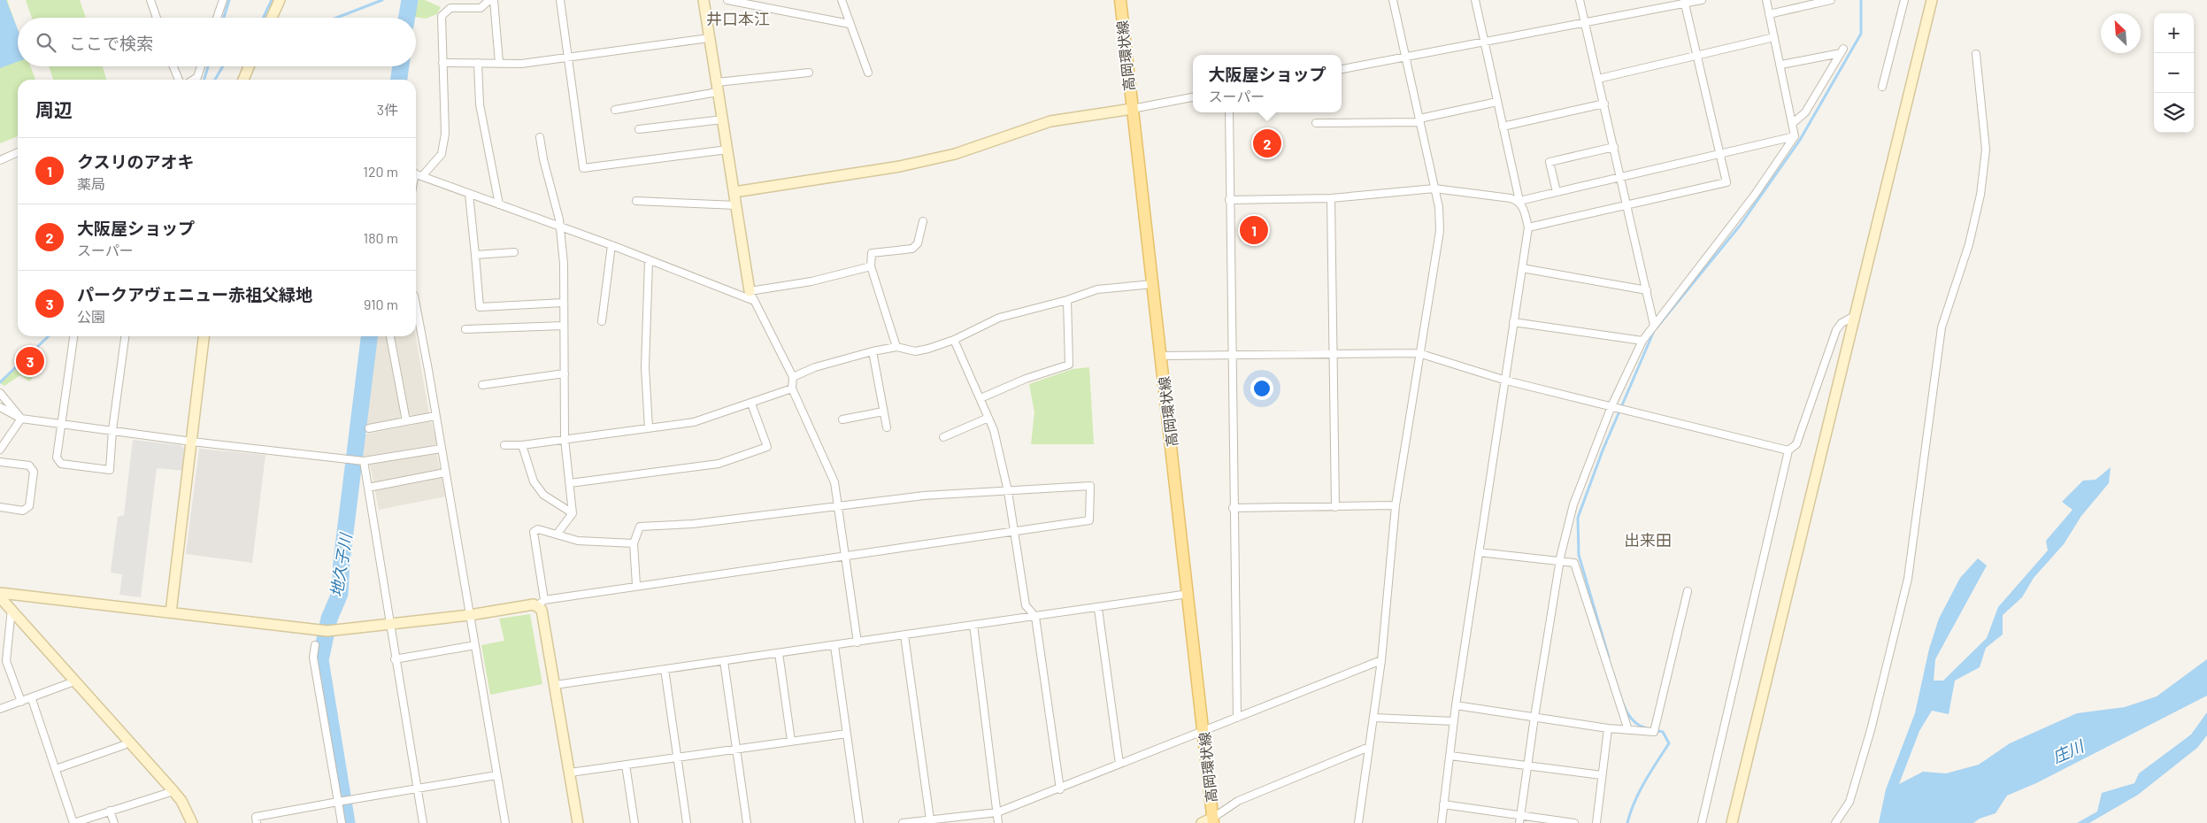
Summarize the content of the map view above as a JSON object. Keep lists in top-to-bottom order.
{
  "streets": {
    "main road": ["高岡環状線"]
  },
  "districts": ["井口本江", "出来田"],
  "water": ["地久子川", "庄川"],
  "north": "top left",
  "page": {
    "map_buttons": ["+", "−"],
    "search": "ここで検索",
    "popup": ["大阪屋ショップ", "スーパー"],
    "heading": ["周辺", "3件"],
    "pins": ["2", "1", "3"],
    "list": [
      {
        "mark": "1",
        "name": "クスリのアオキ",
        "note": "薬局",
        "value": "120 m"
      },
      {
        "mark": "2",
        "name": "大阪屋ショップ",
        "note": "スーパー",
        "value": "180 m"
      },
      {
        "mark": "3",
        "name": "パークアヴェニュー赤祖父緑地",
        "note": "公園",
        "value": "910 m"
      }
    ]
  }
}
